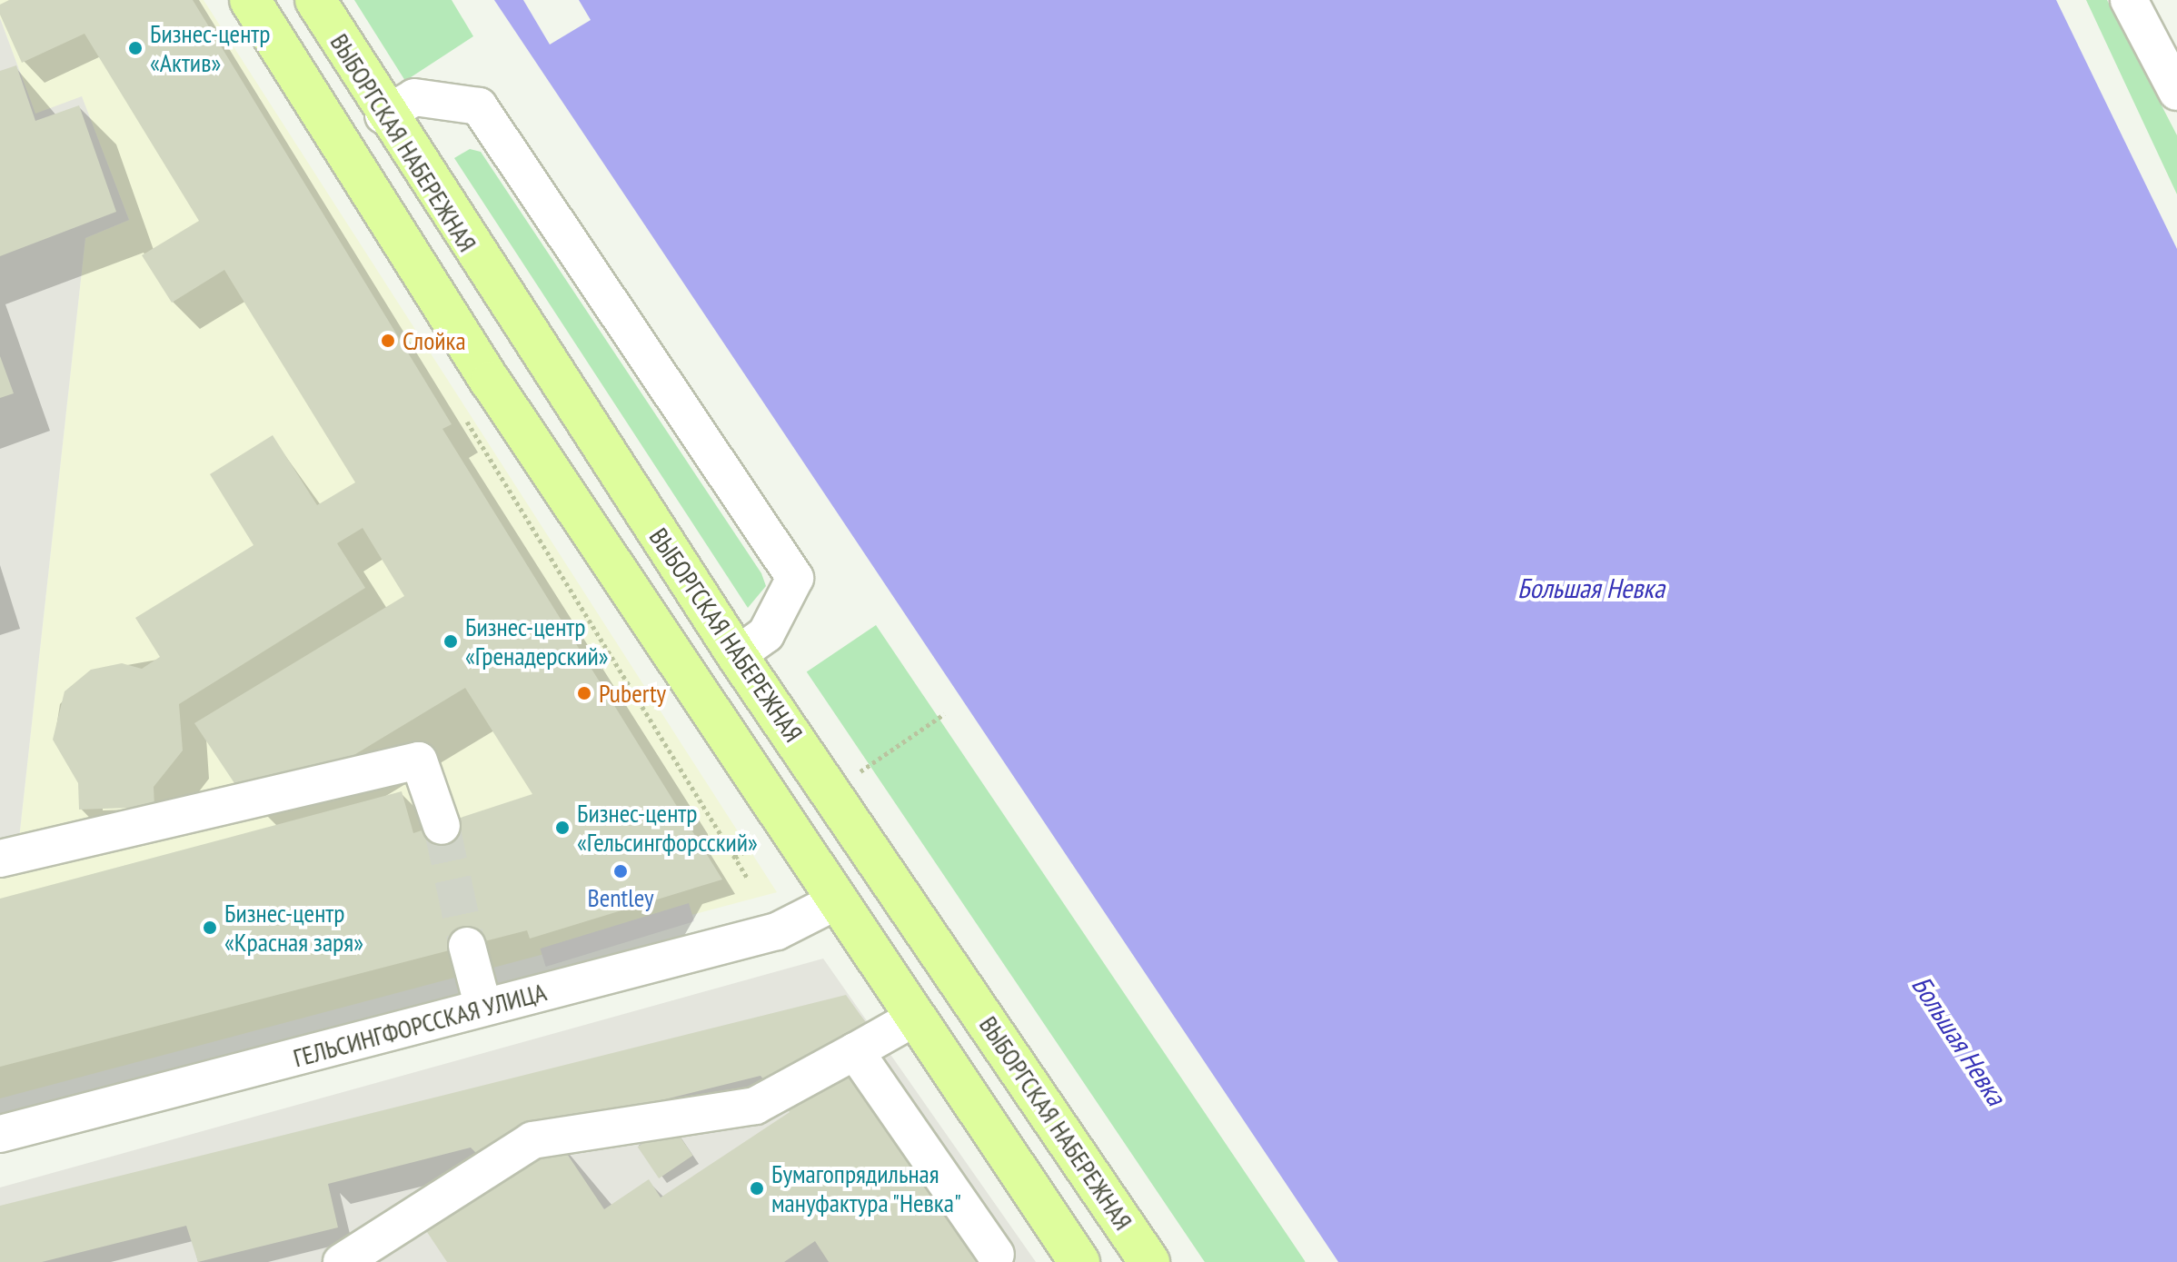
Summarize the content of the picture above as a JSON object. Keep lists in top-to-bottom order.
{
  "streets": {
    "main road": ["ВЫБОРГСКАЯ НАБЕРЕЖНАЯ"],
    "street": ["ГЕЛЬСИНГФОРССКАЯ УЛИЦА"]
  },
  "crossings": [
    ["ВЫБОРГСКАЯ НАБЕРЕЖНАЯ", "ГЕЛЬСИНГФОРССКАЯ УЛИЦА"]
  ],
  "water": ["Большая Невка"],
  "places": [
    "Бизнес-центр «Актив»",
    "Слойка",
    "Бизнес-центр «Гренадерский»",
    "Puberty",
    "Бизнес-центр «Гельсингфорсский»",
    "Bentley",
    "Бизнес-центр «Красная заря»",
    "Бумагопрядильная мануфактура \"Невка\""
  ]
}
